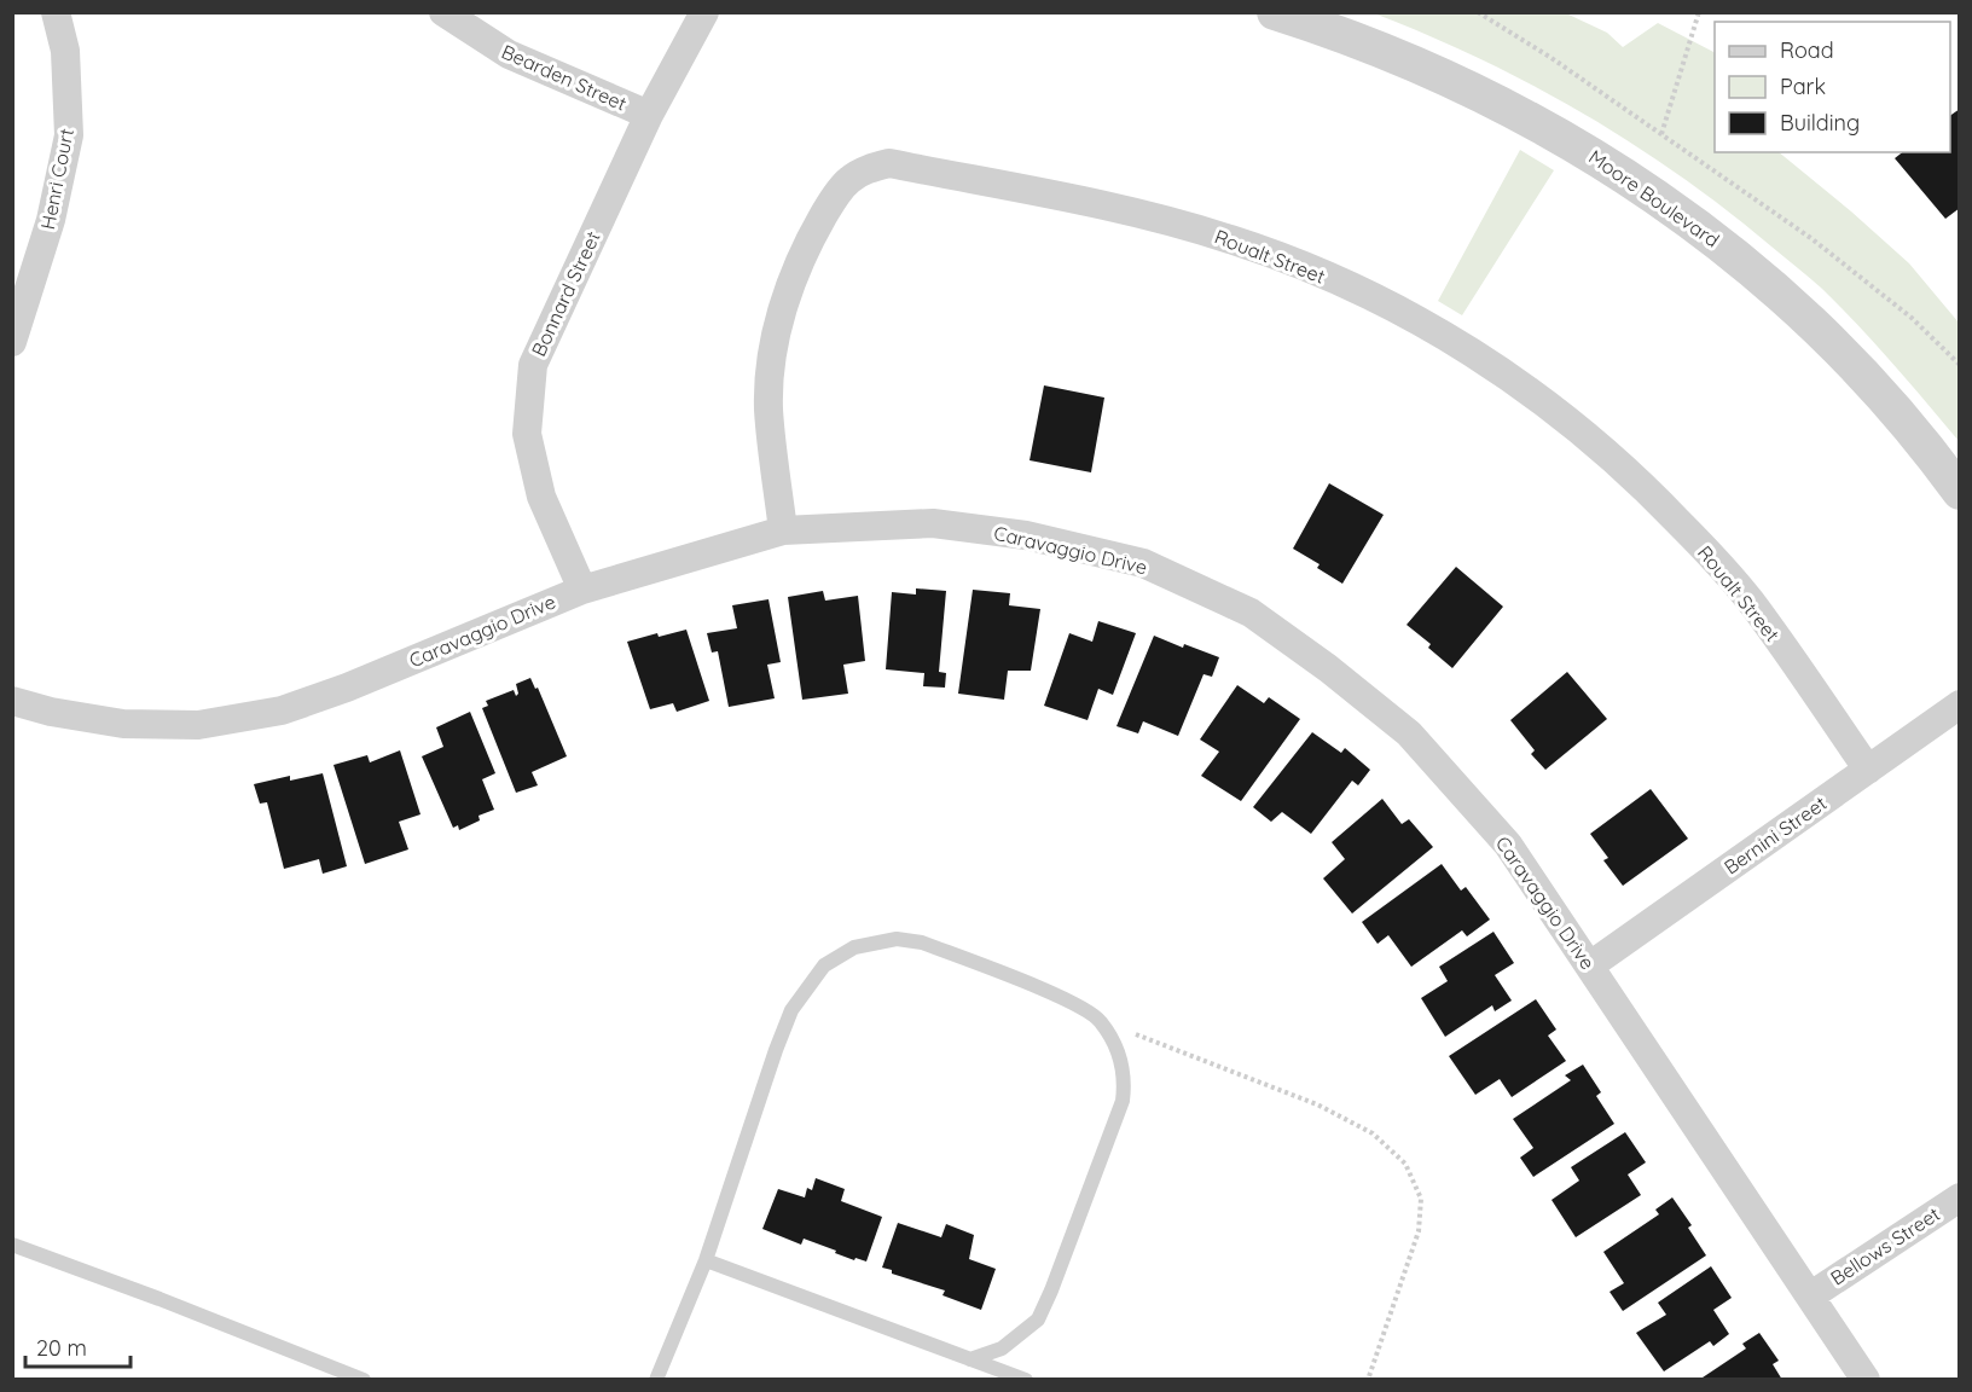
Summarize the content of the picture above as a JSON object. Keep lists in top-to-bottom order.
{
  "streets": {
    "street": [
      "Bearden Street",
      "Henri Court",
      "Moore Boulevard",
      "Roualt Street",
      "Bonnard Street",
      "Caravaggio Drive",
      "Bernini Street",
      "Bellows Street"
    ]
  },
  "crossings": [
    ["Bearden Street", "Bonnard Street"],
    ["Roualt Street", "Caravaggio Drive"],
    ["Roualt Street", "Bernini Street"],
    ["Bonnard Street", "Caravaggio Drive"],
    ["Caravaggio Drive", "Bernini Street"],
    ["Caravaggio Drive", "Bellows Street"]
  ],
  "legend": ["Road", "Park", "Building"],
  "scale_bar": "20 m"
}
